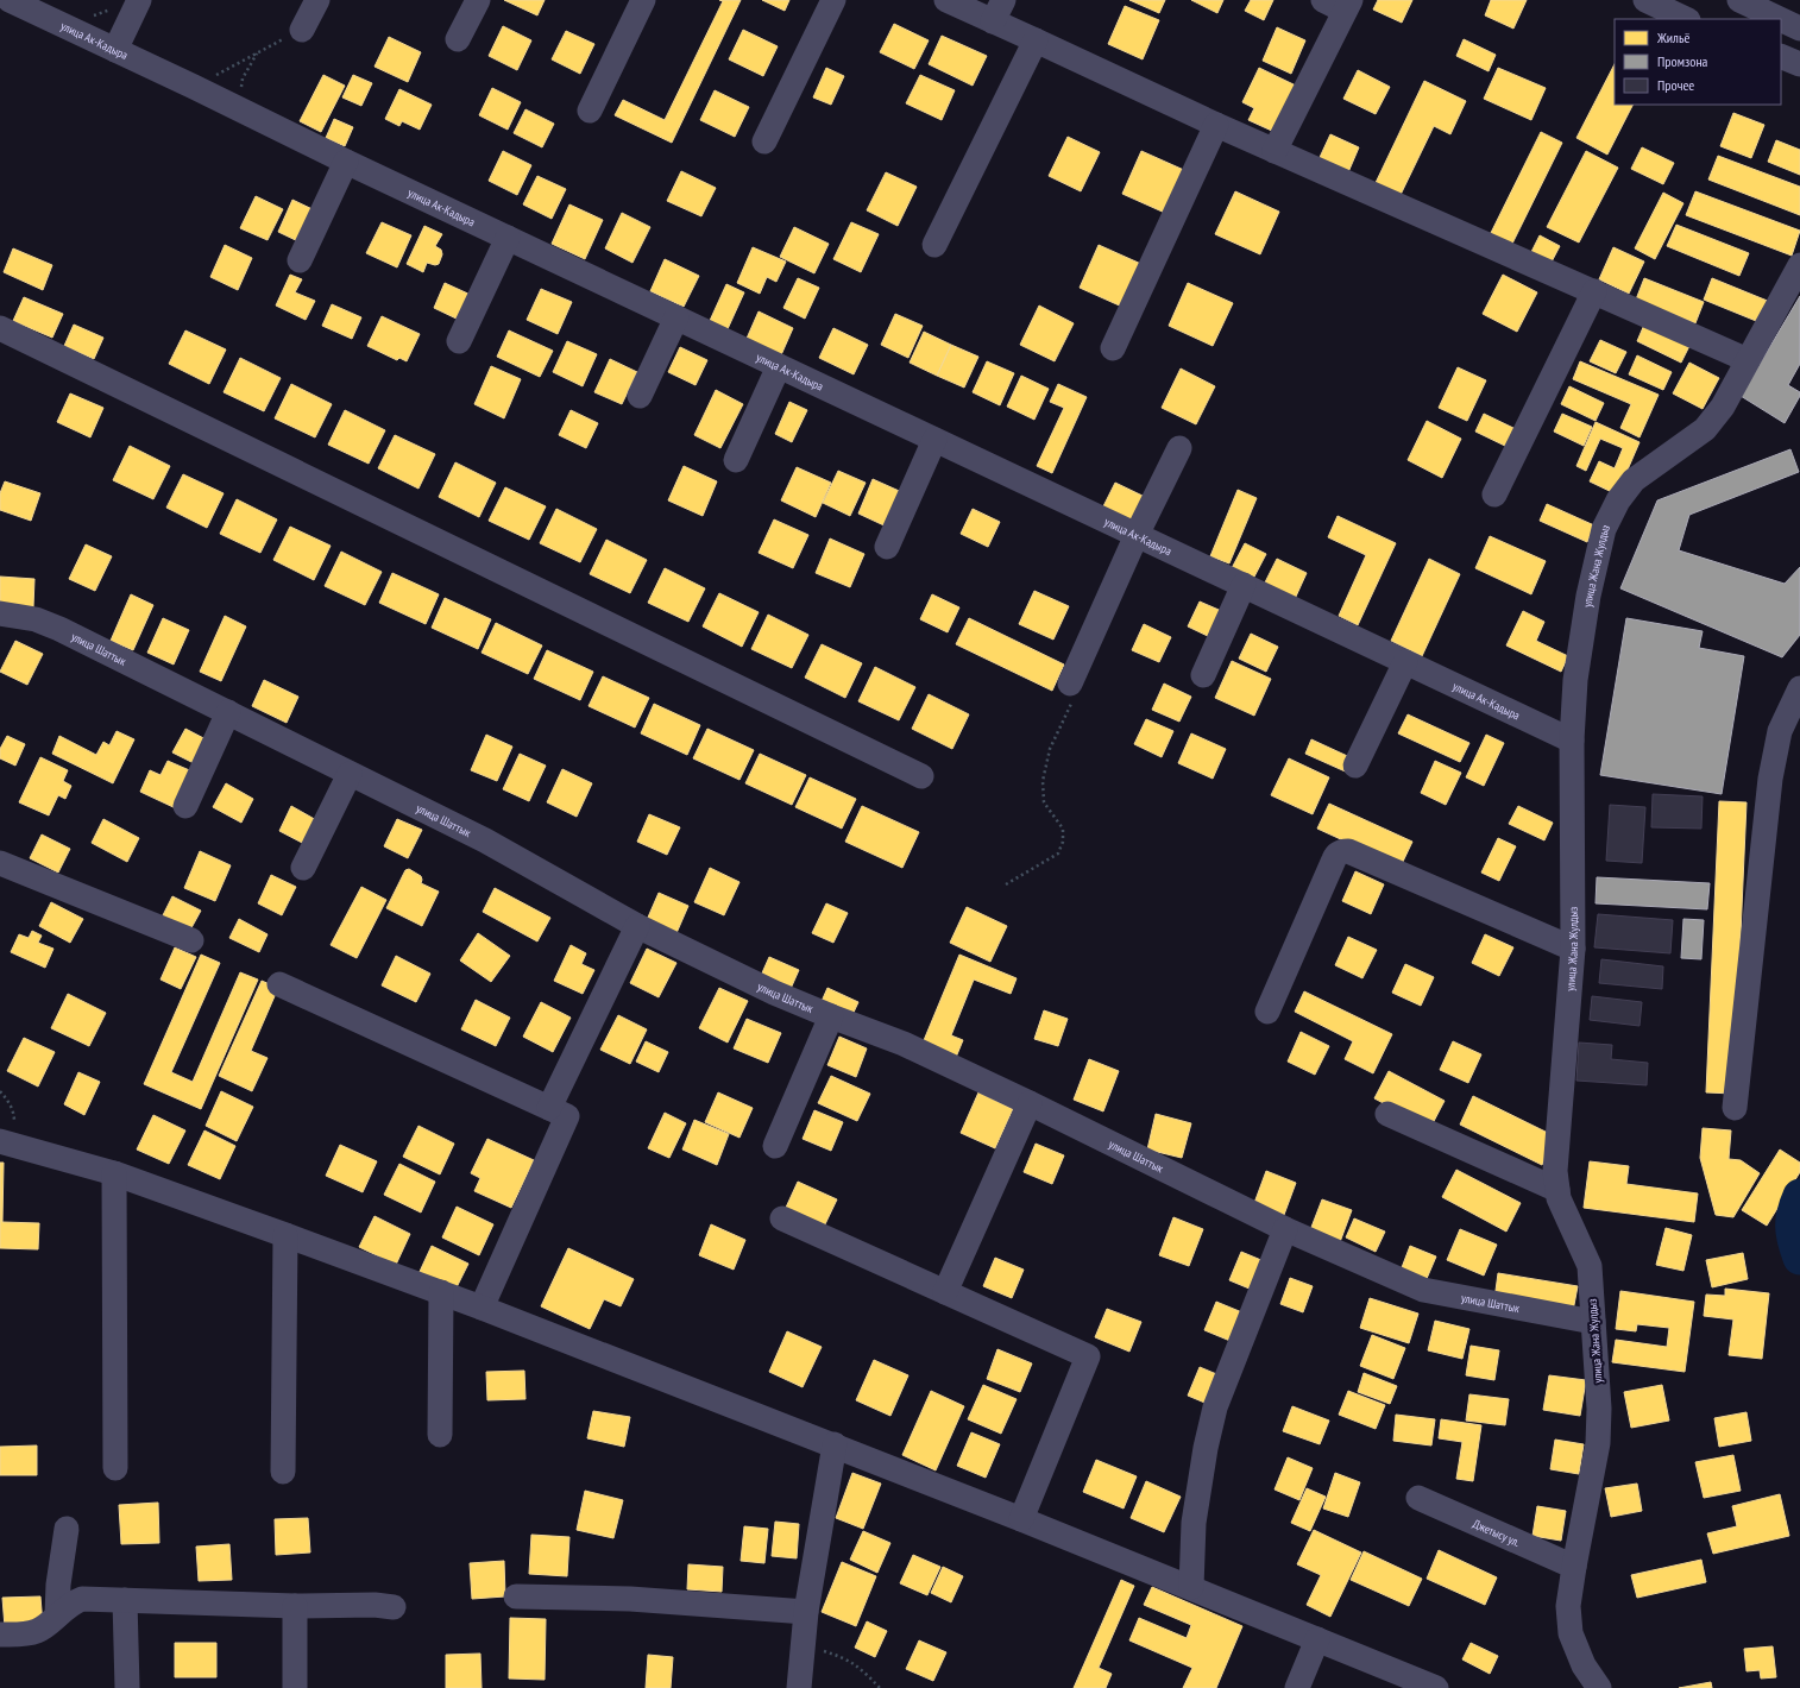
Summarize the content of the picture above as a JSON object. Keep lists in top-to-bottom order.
{
  "streets": {
    "street": [
      "улица Ак-Кадыра",
      "улица Жана Жулдыз",
      "улица Шаттык",
      "Джетысу ул."
    ]
  },
  "crossings": [
    ["улица Ак-Кадыра", "улица Жана Жулдыз"],
    ["улица Жана Жулдыз", "улица Шаттык"],
    ["улица Жана Жулдыз", "Джетысу ул."]
  ],
  "legend": ["Жильё", "Промзона", "Прочее"]
}
